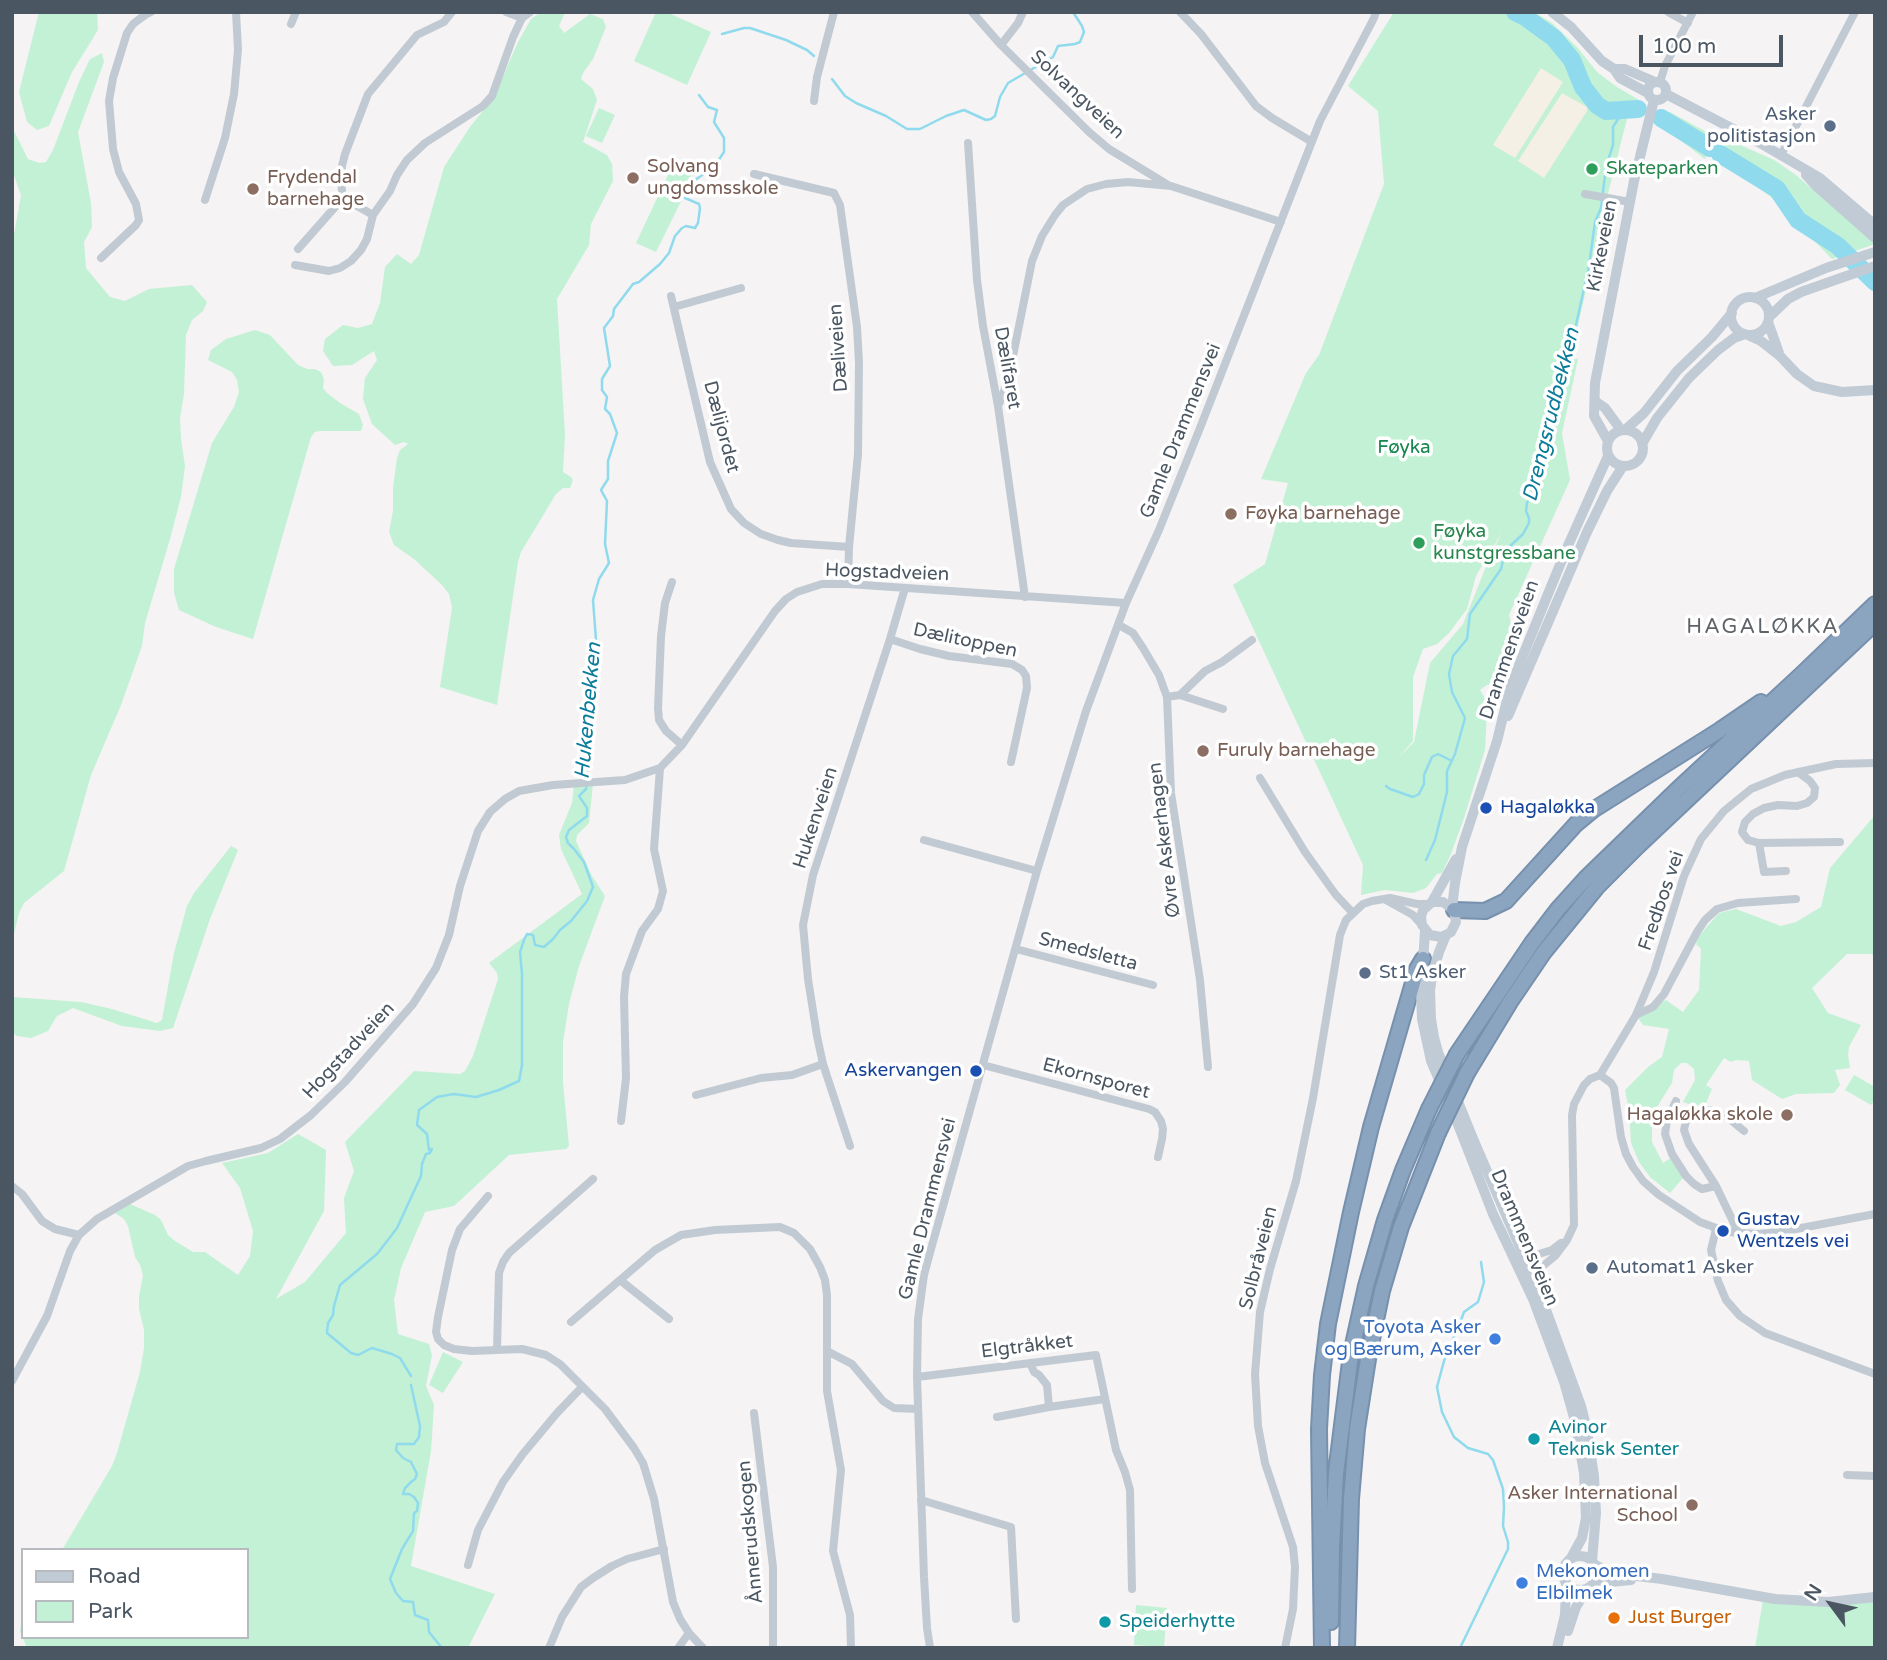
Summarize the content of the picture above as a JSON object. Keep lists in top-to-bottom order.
{
  "streets": {
    "main road": ["Kirkeveien", "Drammensveien"],
    "street": [
      "Solvangveien",
      "Dæliveien",
      "Dælifaret",
      "Dælijordet",
      "Gamle Drammensvei",
      "Hogstadveien",
      "Dælitoppen",
      "Hukenveien",
      "Øvre Askerhagen",
      "Fredbos vei",
      "Smedsletta",
      "Ekornsporet",
      "Solbråveien",
      "Elgtråkket",
      "Ånnerudskogen"
    ]
  },
  "crossings": [
    ["Kirkeveien", "Drammensveien"],
    ["Dæliveien", "Dælijordet"],
    ["Dæliveien", "Hogstadveien"],
    ["Dælifaret", "Hogstadveien"],
    ["Gamle Drammensvei", "Hogstadveien"],
    ["Gamle Drammensvei", "Øvre Askerhagen"],
    ["Gamle Drammensvei", "Smedsletta"],
    ["Gamle Drammensvei", "Ekornsporet"],
    ["Gamle Drammensvei", "Elgtråkket"],
    ["Hogstadveien", "Hukenveien"],
    ["Dælitoppen", "Hukenveien"],
    ["Drammensveien", "Fredbos vei"]
  ],
  "districts": ["HAGALØKKA"],
  "water": ["Drengsrudbekken", "Hukenbekken"],
  "parks": ["Føyka"],
  "places": [
    "Asker politistasjon",
    "Skateparken",
    "Solvang ungdomsskole",
    "Frydendal barnehage",
    "Føyka barnehage",
    "Føyka kunstgressbane",
    "Furuly barnehage",
    "Hagaløkka",
    "St1 Asker",
    "Askervangen",
    "Hagaløkka skole",
    "Gustav Wentzels vei",
    "Automat1 Asker",
    "Toyota Asker og Bærum, Asker",
    "Avinor Teknisk Senter",
    "Asker International School",
    "Mekonomen Elbilmek",
    "Just Burger",
    "Speiderhytte"
  ],
  "legend": ["Road", "Park"],
  "scale_bar": "100 m",
  "north": "top left"
}
